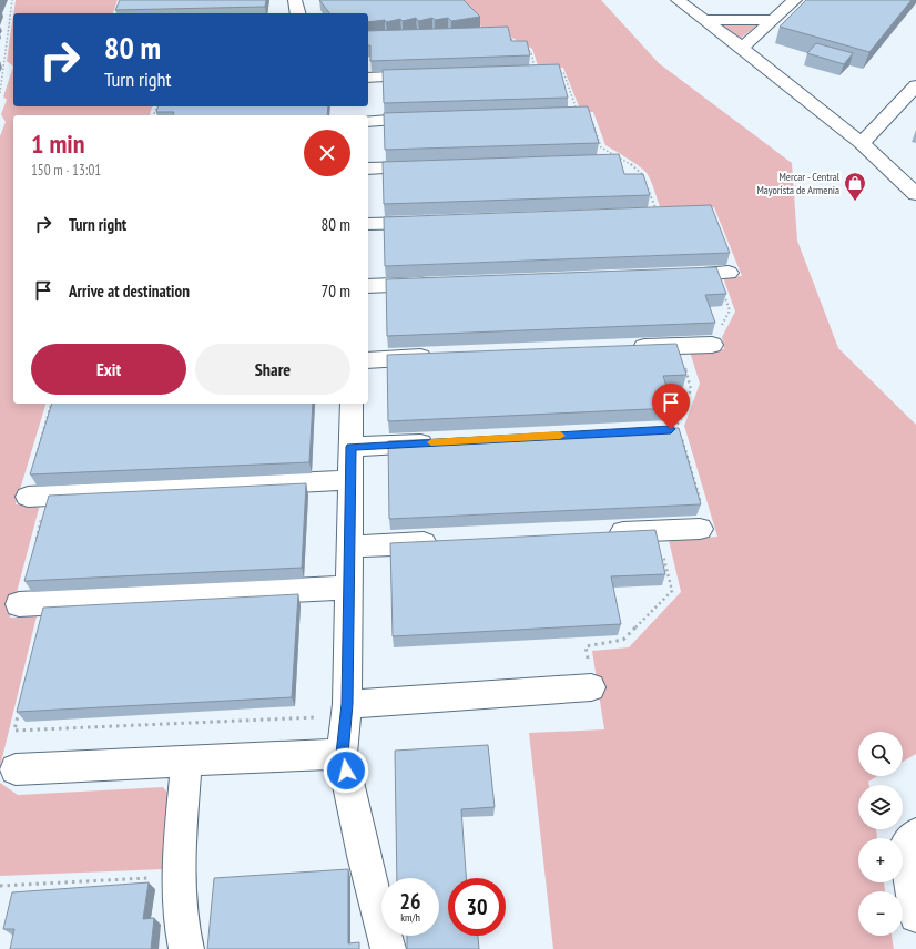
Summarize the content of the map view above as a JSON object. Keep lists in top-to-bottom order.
{
  "places": {
    "shop": ["Mercar - Central Mayorista de Armenia"]
  },
  "page": {
    "turn": ["80 m", "Turn right"],
    "heading": ["1 min", "150 m · 13:01"],
    "list": [
      {
        "name": "Turn right",
        "value": "80 m"
      },
      {
        "name": "Arrive at destination",
        "value": "70 m"
      }
    ],
    "buttons": ["Exit", "Share"],
    "map_buttons": ["+", "−"],
    "speed": "26 km/h",
    "limit": "30"
  }
}
